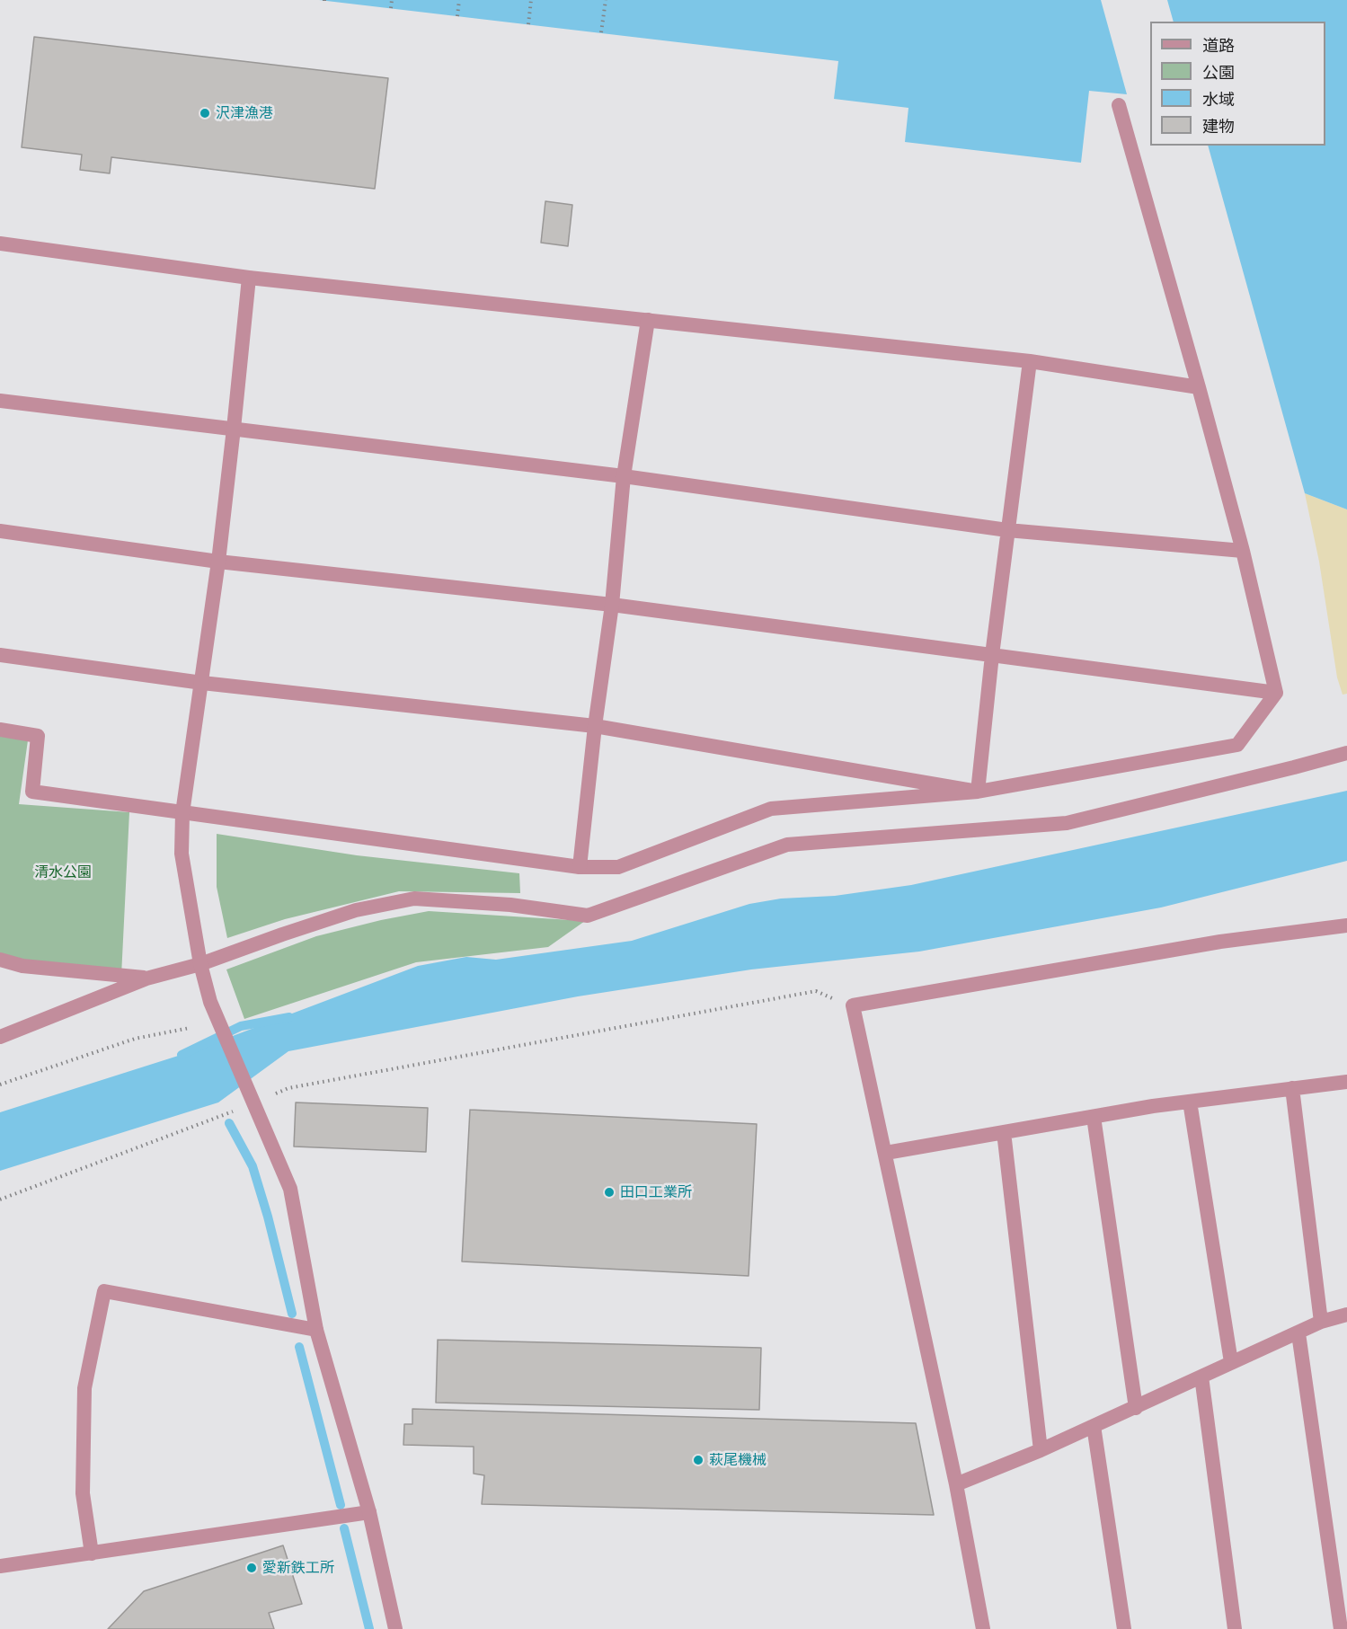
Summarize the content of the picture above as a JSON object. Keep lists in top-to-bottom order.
{
  "parks": ["清水公園"],
  "places": [
    "沢津漁港",
    "田口工業所",
    "萩尾機械",
    "愛新鉄工所"
  ],
  "legend": [
    "道路",
    "公園",
    "水域",
    "建物"
  ]
}
